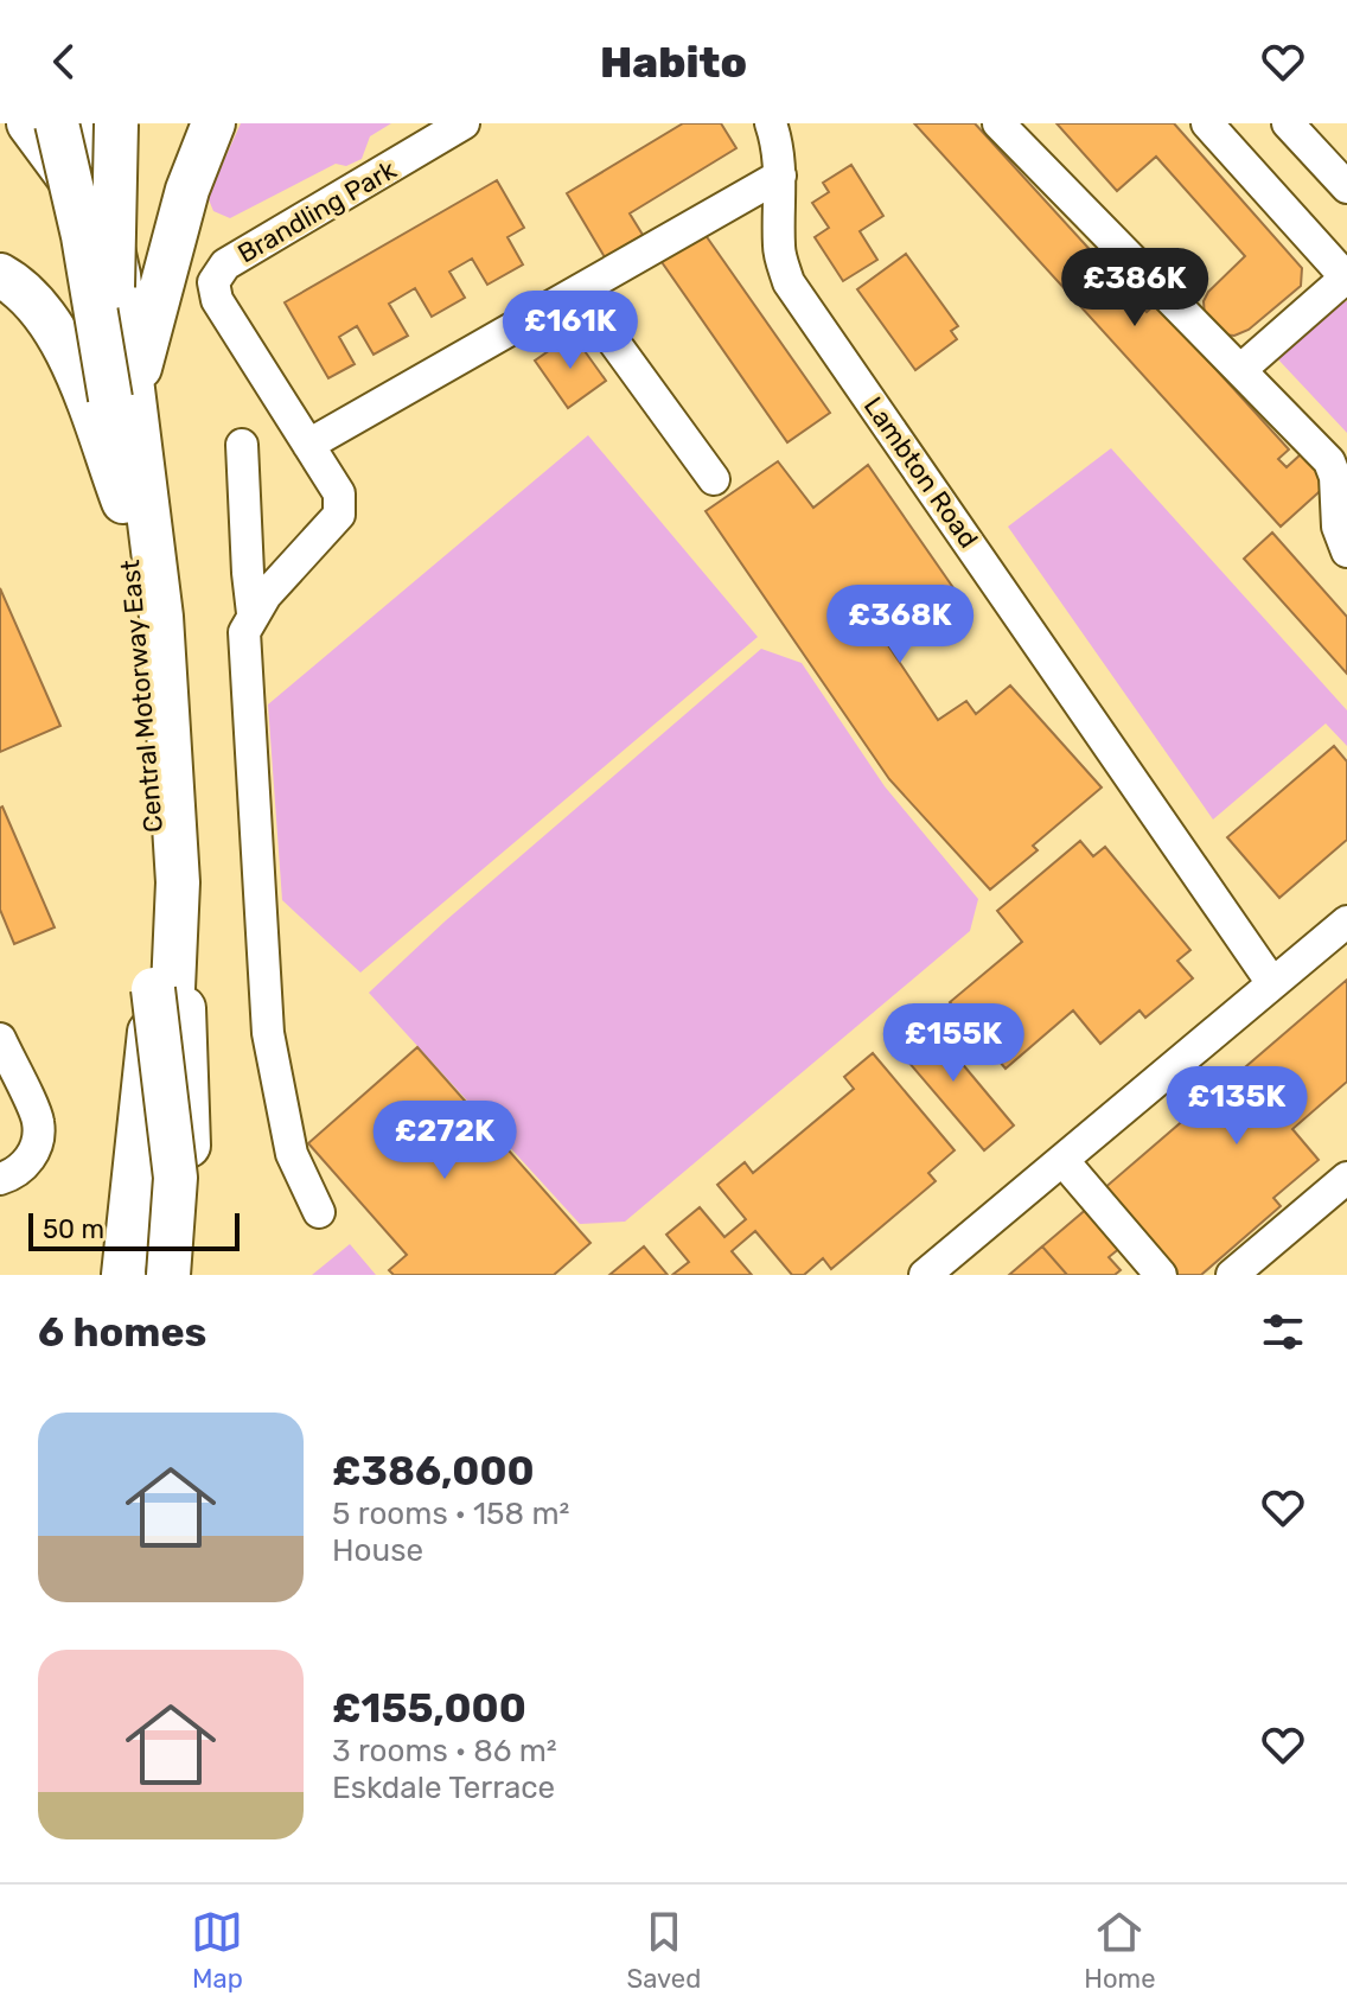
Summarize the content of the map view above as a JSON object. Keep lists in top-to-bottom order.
{
  "streets": {
    "highway": ["Central Motorway East"],
    "street": ["Brandling Park", "Lambton Road"]
  },
  "scale_bar": "50 m",
  "page": {
    "header": "Habito",
    "price": [
      "£386K",
      "£161K",
      "£368K",
      "£155K",
      "£135K",
      "£272K"
    ],
    "scale": "50 m",
    "heading": "6 homes",
    "list": [
      {
        "name": "£386,000",
        "note": "5 rooms · 158 m² · House"
      },
      {
        "name": "£155,000",
        "note": "3 rooms · 86 m² · Eskdale Terrace"
      }
    ],
    "tabs": ["Map", "Saved", "Home"]
  }
}
